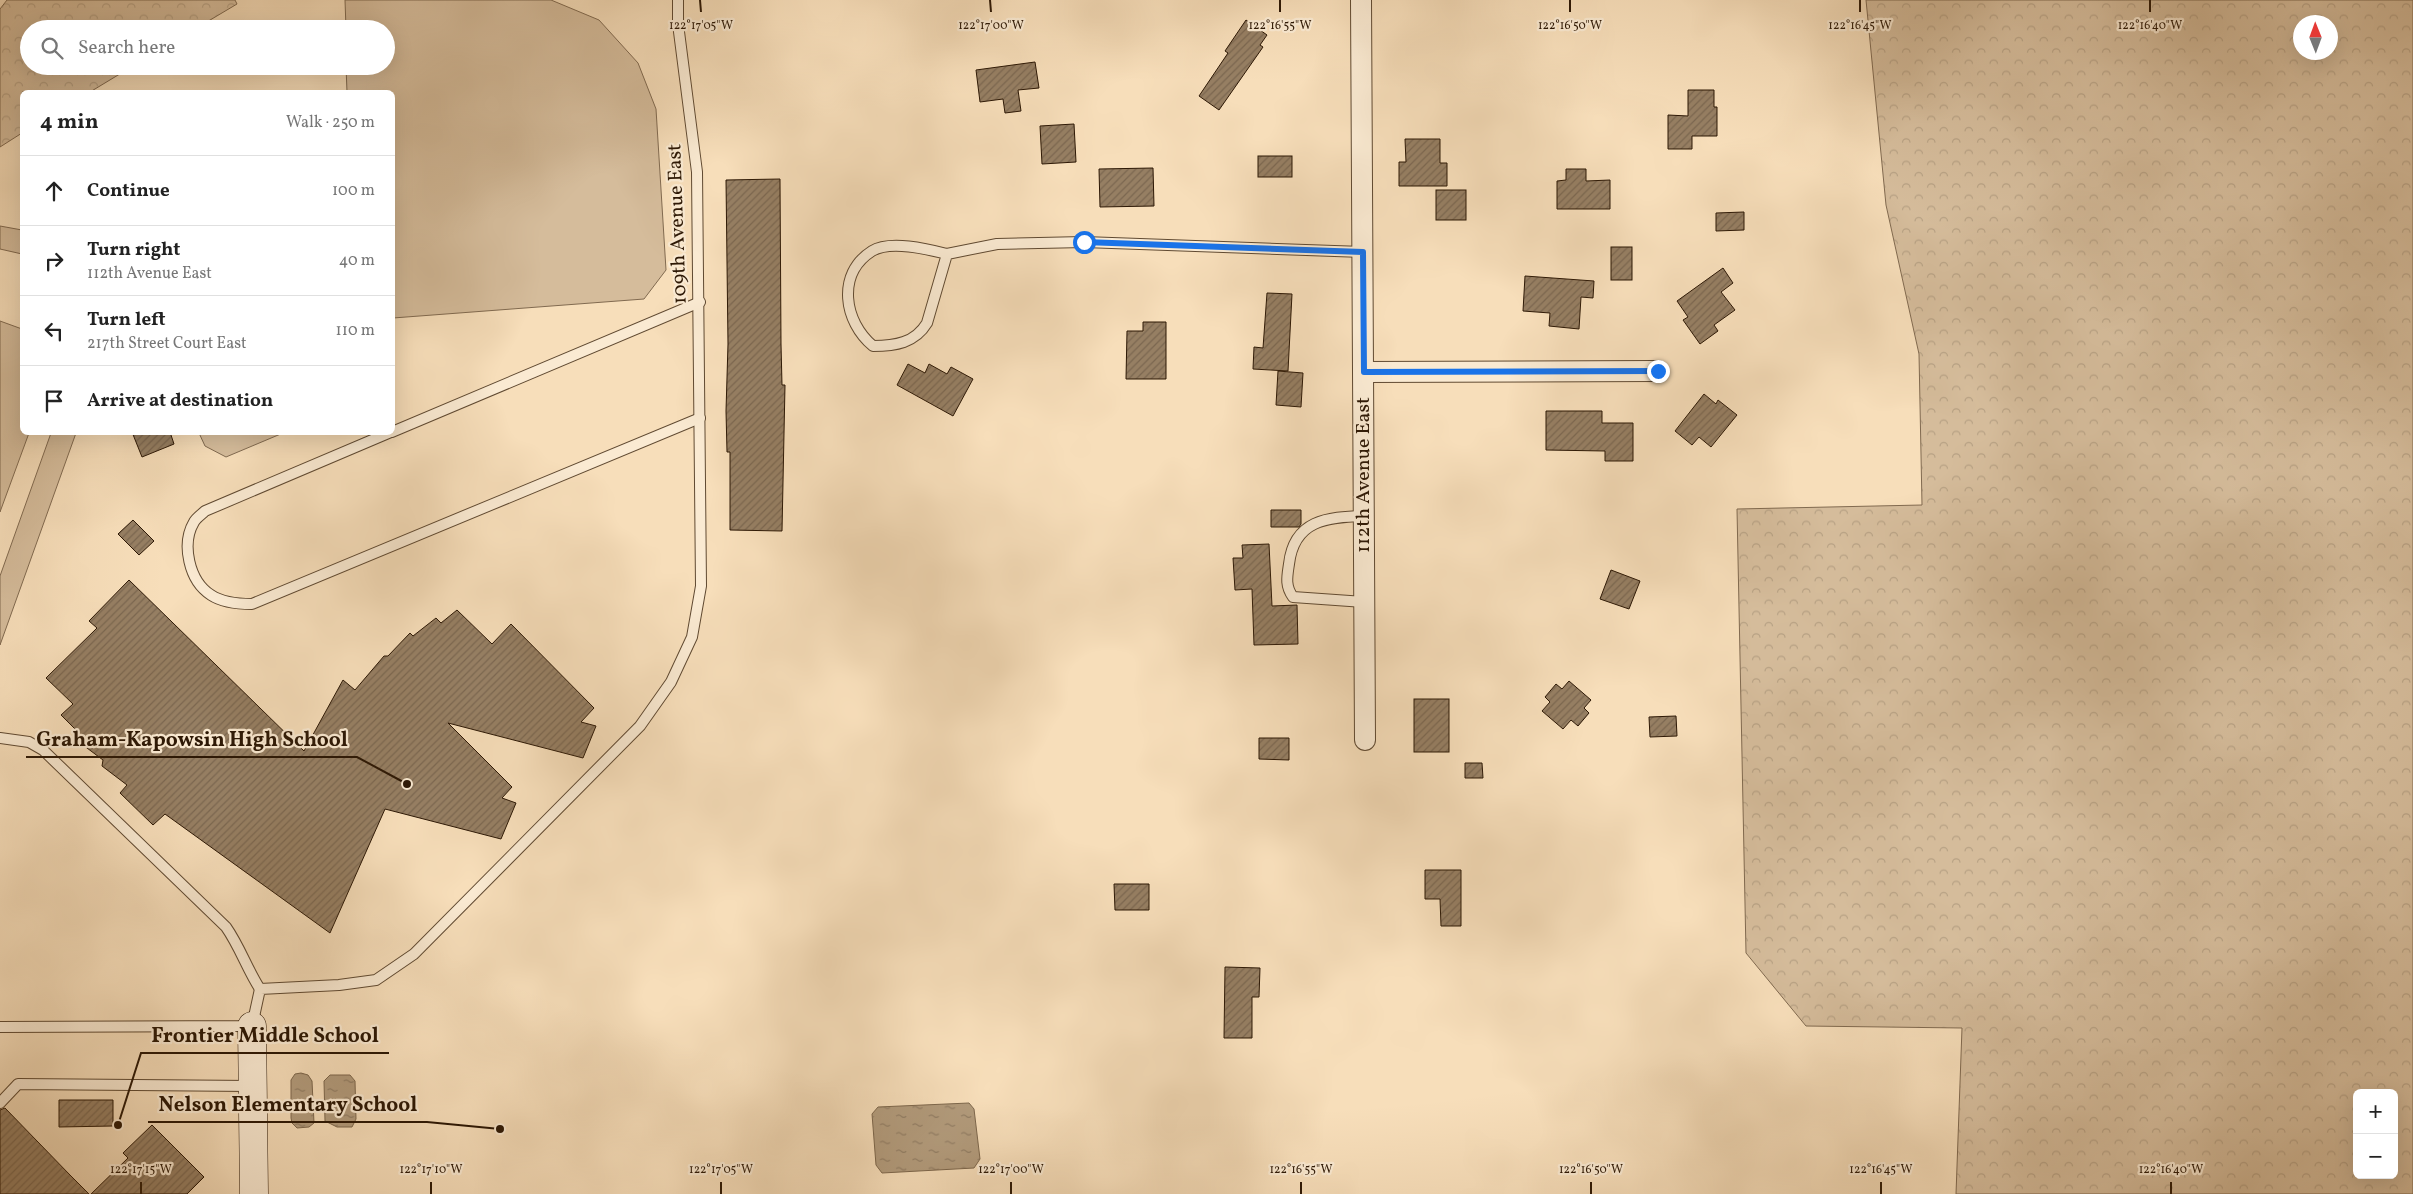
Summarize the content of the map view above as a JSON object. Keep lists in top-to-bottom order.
{
  "streets": {
    "street": ["112th Avenue East"],
    "lane": ["109th Avenue East"]
  },
  "places": ["Graham-Kapowsin High School", "Frontier Middle School", "Nelson Elementary School"],
  "north": "top",
  "page": {
    "search": "Search here",
    "heading": ["4 min", "Walk · 250 m"],
    "list": [
      ["Continue", "100 m"],
      ["Turn right", "112th Avenue East", "40 m"],
      ["Turn left", "217th Street Court East", "110 m"],
      "Arrive at destination"
    ],
    "map_buttons": ["+", "−"]
  },
  "coordinates": [
    "122°17'05\"W",
    "122°17'00\"W",
    "122°16'55\"W",
    "122°16'50\"W",
    "122°16'45\"W",
    "122°16'40\"W",
    "122°17'15\"W",
    "122°17'10\"W"
  ]
}
